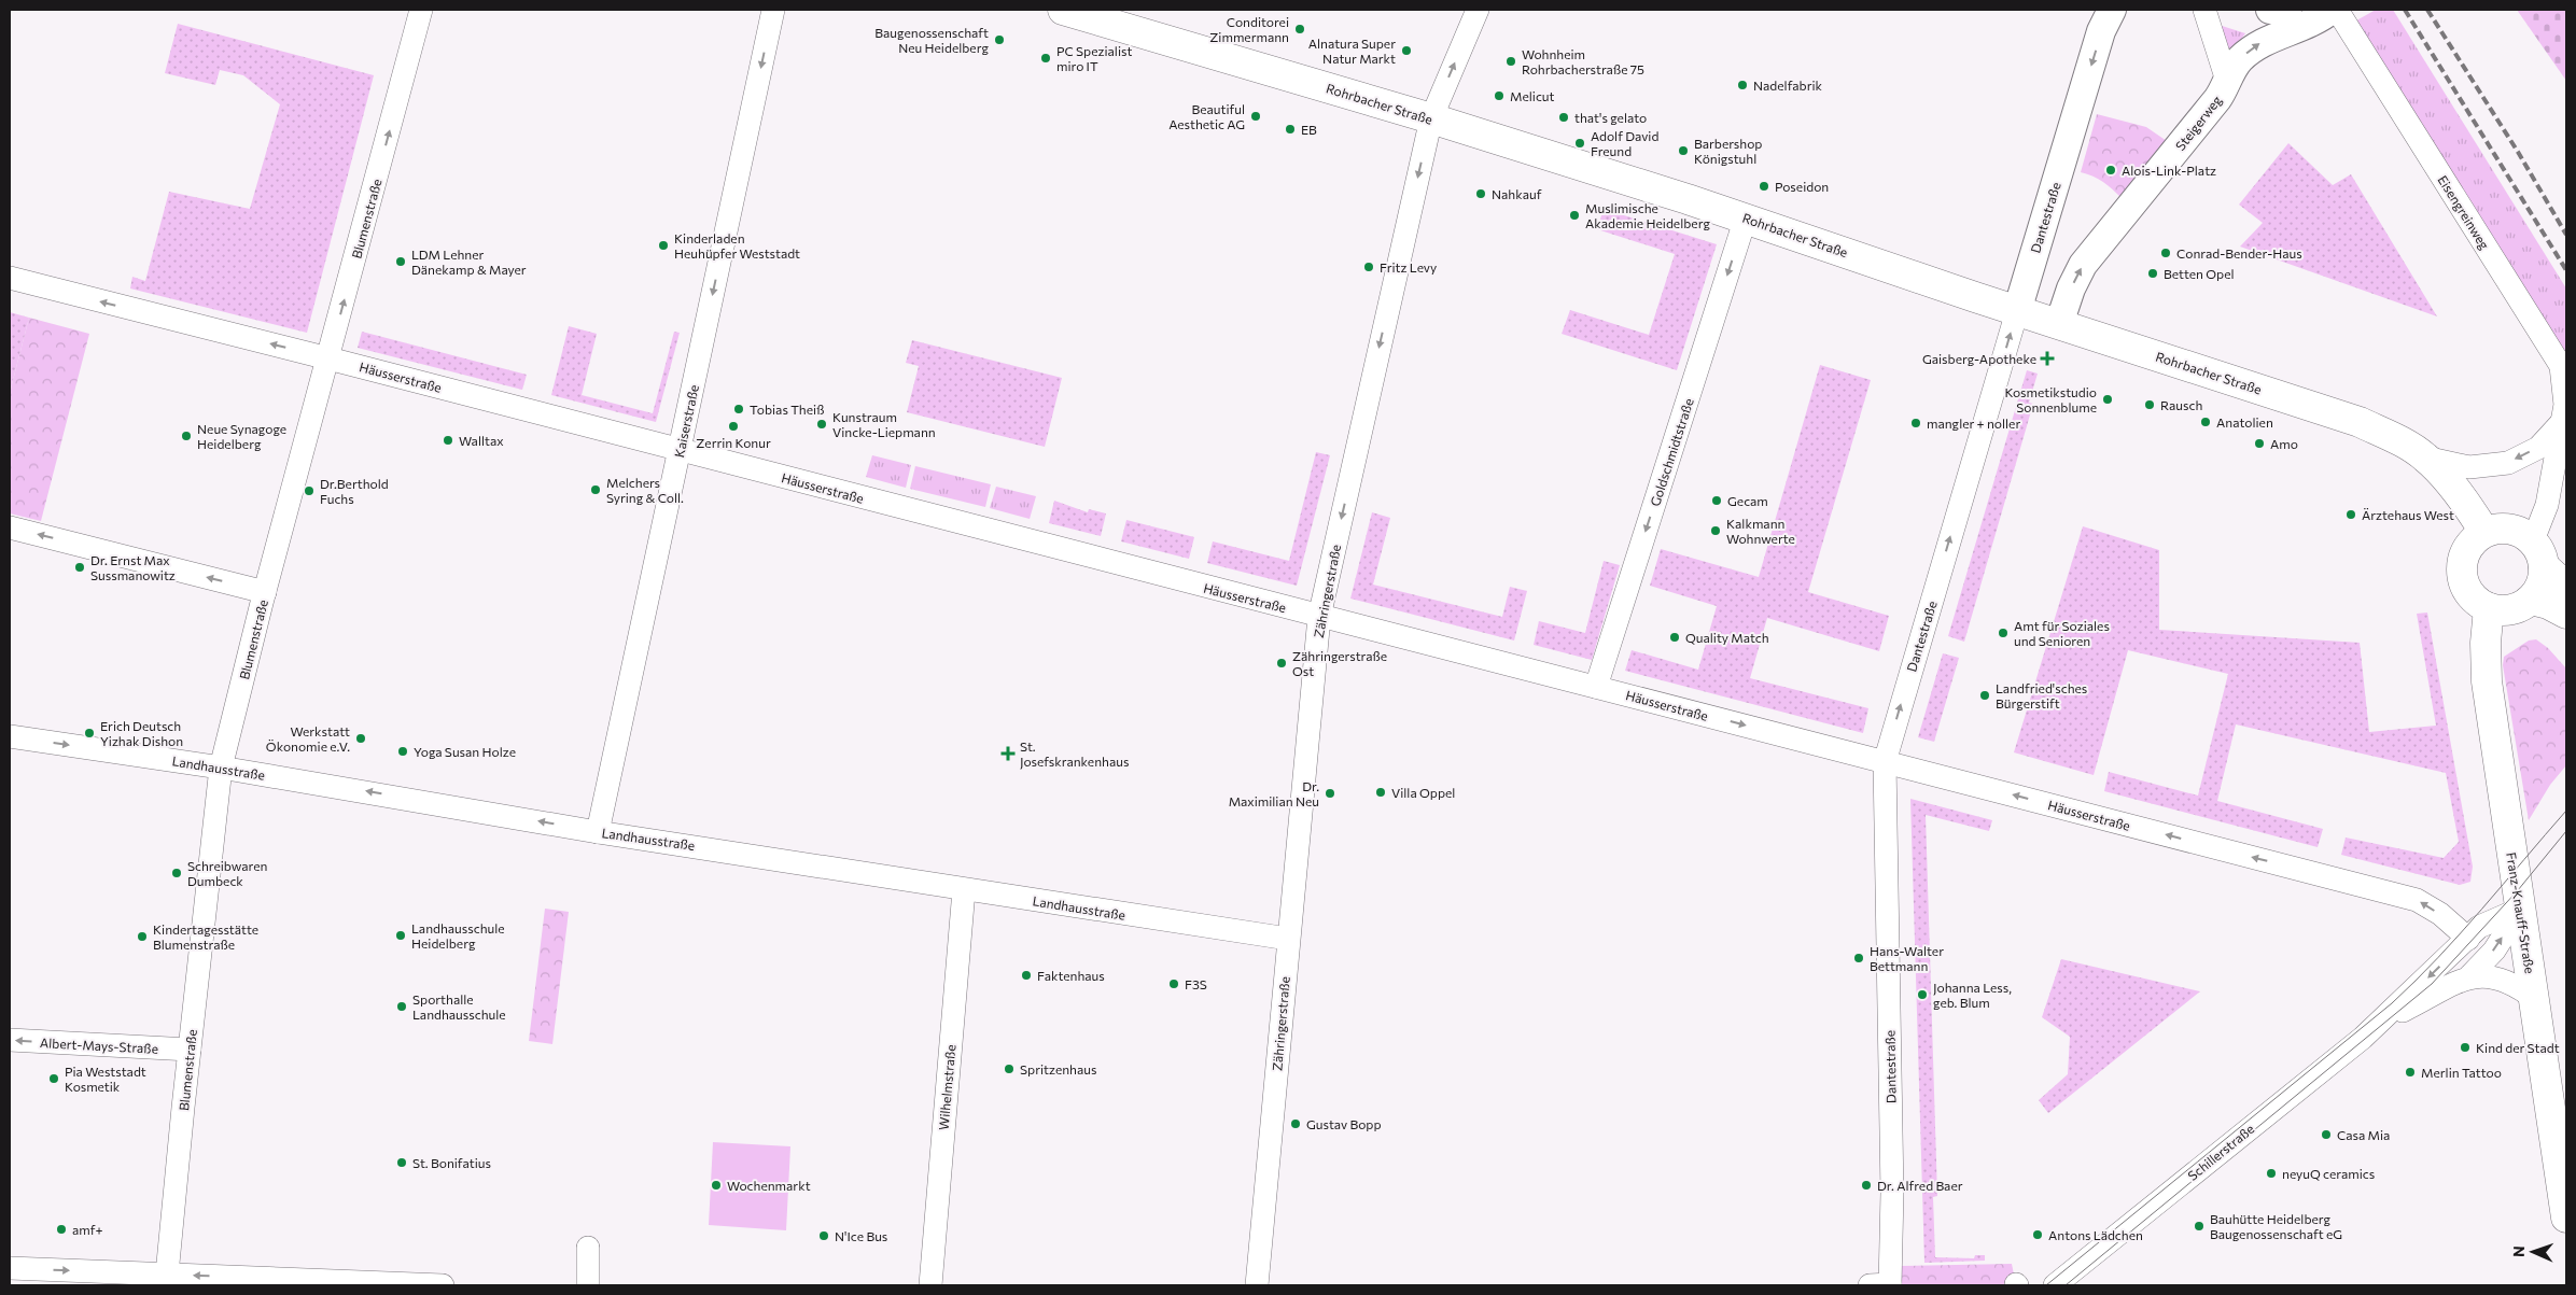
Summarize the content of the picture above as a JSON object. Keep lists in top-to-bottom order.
{
  "streets": {
    "main road": ["Rohrbacher Straße", "Franz-Knauff-Straße"],
    "street": [
      "Steigerweg",
      "Eisengreinweg",
      "Dantestraße",
      "Blumenstraße",
      "Häusserstraße",
      "Kaiserstraße",
      "Goldschmidtstraße",
      "Zähringerstraße",
      "Landhausstraße",
      "Albert-Mays-Straße",
      "Wilhelmstraße",
      "Schillerstraße"
    ]
  },
  "crossings": [
    ["Rohrbacher Straße", "Steigerweg"],
    ["Rohrbacher Straße", "Eisengreinweg"],
    ["Rohrbacher Straße", "Dantestraße"],
    ["Rohrbacher Straße", "Goldschmidtstraße"],
    ["Rohrbacher Straße", "Zähringerstraße"],
    ["Rohrbacher Straße", "Franz-Knauff-Straße"],
    ["Eisengreinweg", "Franz-Knauff-Straße"],
    ["Dantestraße", "Häusserstraße"],
    ["Blumenstraße", "Häusserstraße"],
    ["Blumenstraße", "Landhausstraße"],
    ["Blumenstraße", "Albert-Mays-Straße"],
    ["Häusserstraße", "Kaiserstraße"],
    ["Häusserstraße", "Goldschmidtstraße"],
    ["Häusserstraße", "Zähringerstraße"],
    ["Häusserstraße", "Schillerstraße"],
    ["Kaiserstraße", "Landhausstraße"],
    ["Zähringerstraße", "Landhausstraße"],
    ["Landhausstraße", "Wilhelmstraße"],
    ["Franz-Knauff-Straße", "Schillerstraße"]
  ],
  "one_way": [
    "Steigerweg",
    "Kaiserstraße",
    "Goldschmidtstraße",
    "Albert-Mays-Straße"
  ],
  "places": {
    "other": [
      "Conditorei Zimmermann",
      "Baugenossenschaft Neu Heidelberg",
      "Alnatura Super Natur Markt",
      "PC Spezialist miro IT",
      "Wohnheim Rohrbacherstraße 75",
      "Nadelfabrik",
      "Melicut",
      "Beautiful Aesthetic AG",
      "that's gelato",
      "EB",
      "Adolf David Freund",
      "Barbershop Königstuhl",
      "Alois-Link-Platz",
      "Poseidon",
      "Nahkauf",
      "Muslimische Akademie Heidelberg",
      "Kinderladen Heuhüpfer Weststadt",
      "Conrad-Bender-Haus",
      "LDM Lehner Dänekamp & Mayer",
      "Fritz Levy",
      "Betten Opel",
      "Kosmetikstudio Sonnenblume",
      "Rausch",
      "Tobias Theiß",
      "Anatolien",
      "mangler + noller",
      "Kunstraum Vincke-Liepmann",
      "Zerrin Konur",
      "Neue Synagoge Heidelberg",
      "Walltax",
      "Amo",
      "Melchers Syring & Coll.",
      "Dr.Berthold Fuchs",
      "Gecam",
      "Ärztehaus West",
      "Kalkmann Wohnwerte",
      "Dr. Ernst Max Sussmanowitz",
      "Amt für Soziales und Senioren",
      "Quality Match",
      "Zähringerstraße Ost",
      "Landfried'sches Bürgerstift",
      "Erich Deutsch Yizhak Dishon",
      "Werkstatt Ökonomie e.V.",
      "Yoga Susan Holze",
      "Villa Oppel",
      "Dr. Maximilian Neu",
      "Schreibwaren Dumbeck",
      "Landhausschule Heidelberg",
      "Kindertagesstätte Blumenstraße",
      "Hans-Walter Bettmann",
      "Faktenhaus",
      "F3S",
      "Johanna Less, geb. Blum",
      "Sporthalle Landhausschule",
      "Kind der Stadt",
      "Spritzenhaus",
      "Merlin Tattoo",
      "Pia Weststadt Kosmetik",
      "Gustav Bopp",
      "Casa Mia",
      "St. Bonifatius",
      "neyuQ ceramics",
      "Wochenmarkt",
      "Dr. Alfred Baer",
      "Bauhütte Heidelberg Baugenossenschaft eG",
      "amf+",
      "Antons Lädchen",
      "N'Ice Bus"
    ],
    "health": ["Gaisberg-Apotheke", "St. Josefskrankenhaus"]
  },
  "north": "left"
}
